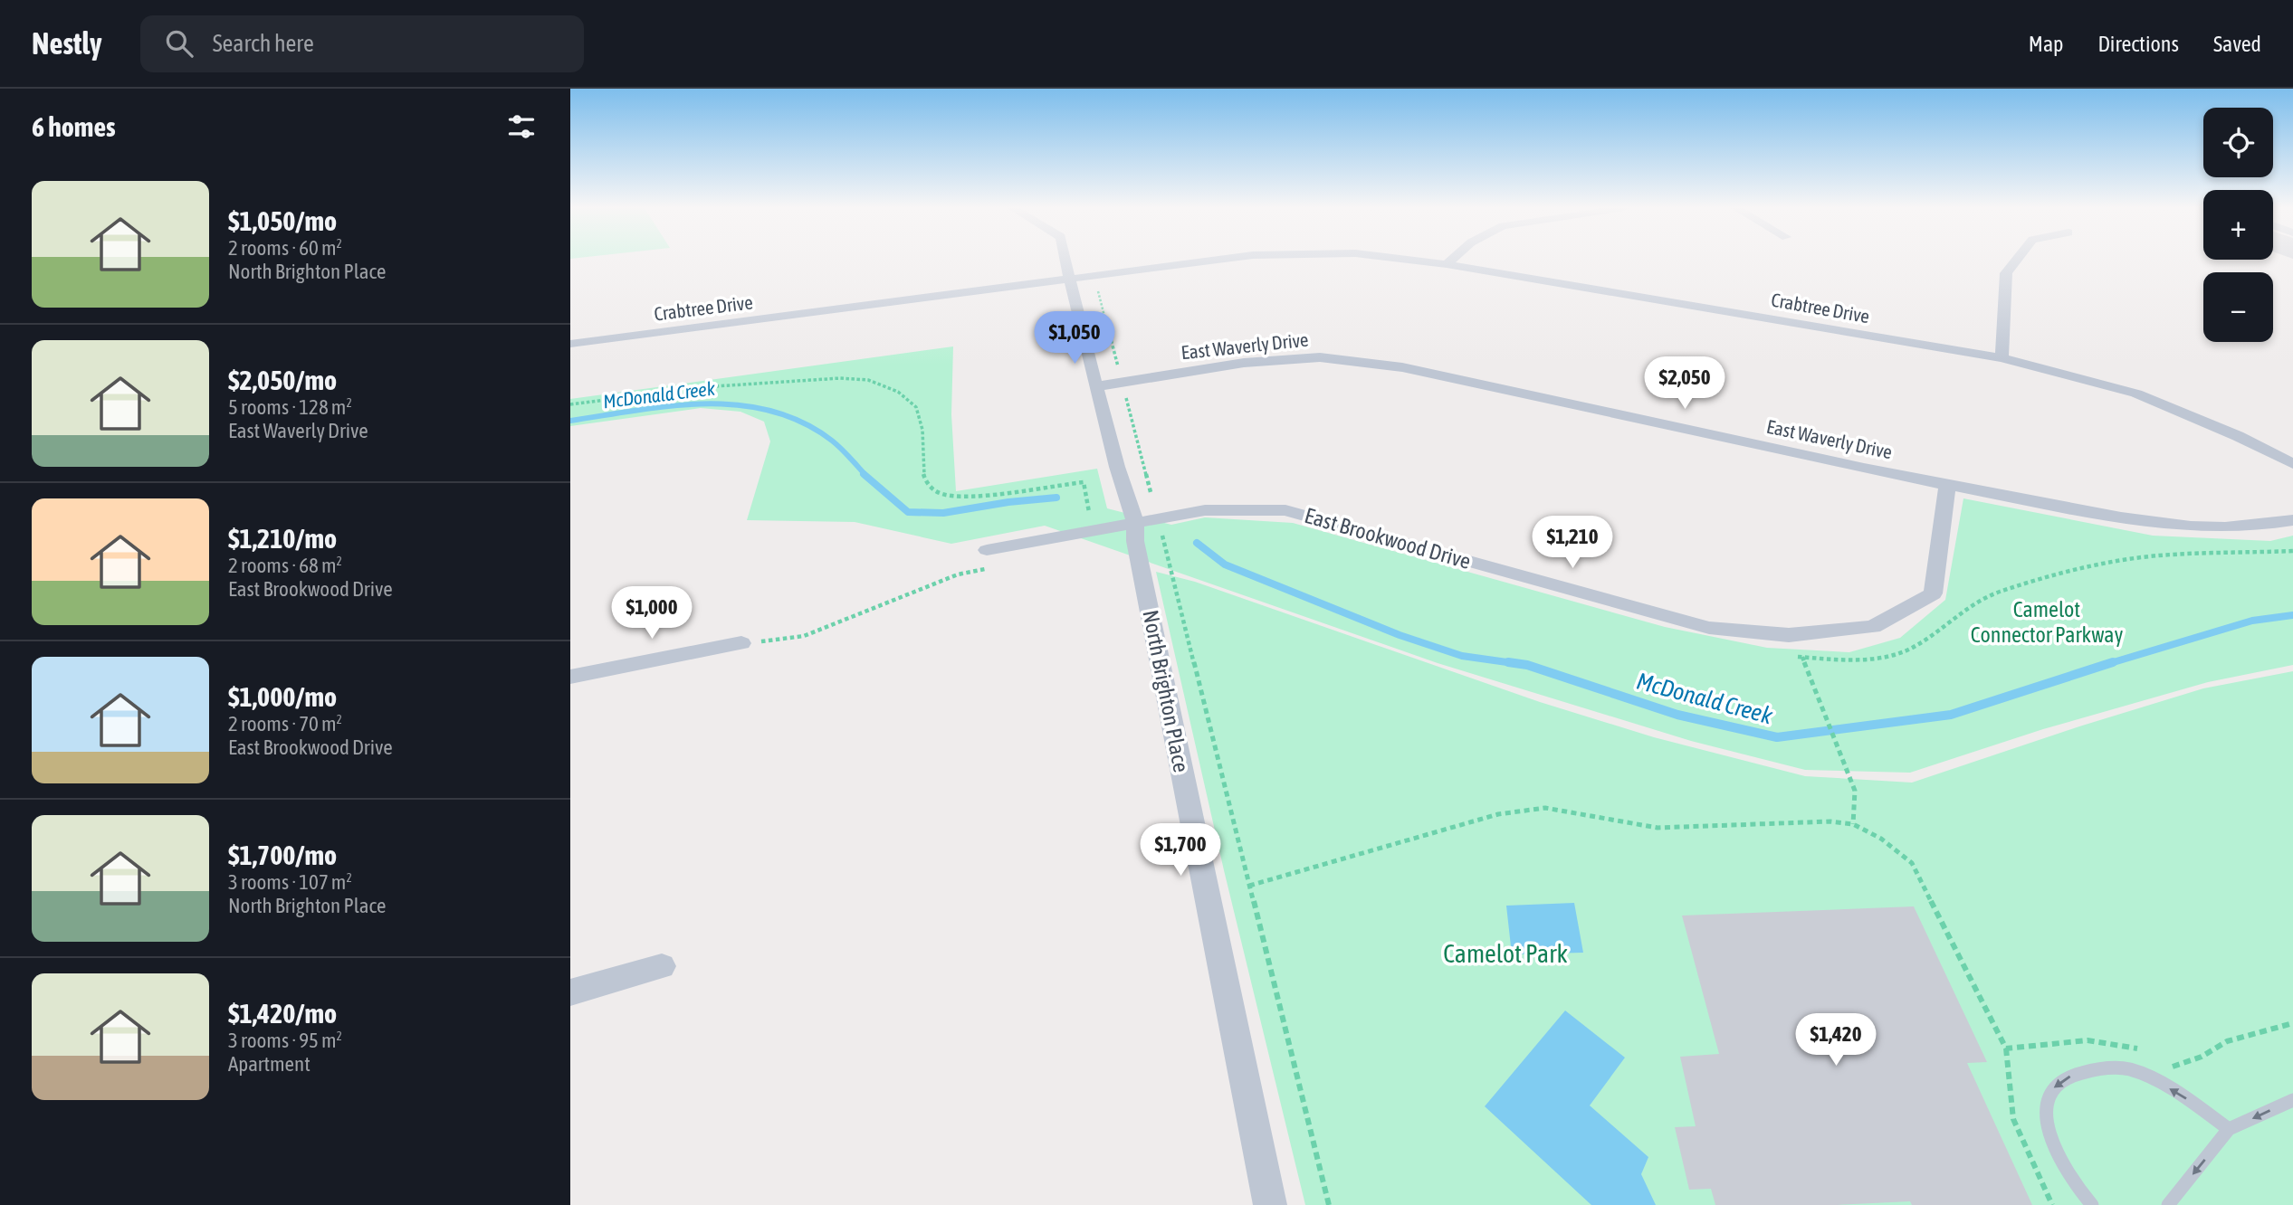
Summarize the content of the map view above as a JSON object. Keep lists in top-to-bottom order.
{
  "streets": {
    "street": [
      "Crabtree Drive",
      "East Waverly Drive",
      "East Brookwood Drive",
      "North Brighton Place"
    ]
  },
  "crossings": [
    ["Crabtree Drive", "North Brighton Place"],
    ["East Waverly Drive", "East Brookwood Drive"],
    ["East Waverly Drive", "North Brighton Place"],
    ["East Brookwood Drive", "North Brighton Place"]
  ],
  "water": ["McDonald Creek"],
  "parks": ["Camelot Connector Parkway", "Camelot Park"],
  "page": {
    "header": "Nestly",
    "search": "Search here",
    "nav": ["Map", "Directions", "Saved"],
    "heading": "6 homes",
    "map_buttons": ["+", "−"],
    "list": [
      {
        "name": "$1,050/mo",
        "note": "2 rooms · 60 m² · North Brighton Place"
      },
      {
        "name": "$2,050/mo",
        "note": "5 rooms · 128 m² · East Waverly Drive"
      },
      {
        "name": "$1,210/mo",
        "note": "2 rooms · 68 m² · East Brookwood Drive"
      },
      {
        "name": "$1,000/mo",
        "note": "2 rooms · 70 m² · East Brookwood Drive"
      },
      {
        "name": "$1,700/mo",
        "note": "3 rooms · 107 m² · North Brighton Place"
      },
      {
        "name": "$1,420/mo",
        "note": "3 rooms · 95 m² · Apartment"
      }
    ],
    "price": [
      "$1,050",
      "$2,050",
      "$1,210",
      "$1,000",
      "$1,700",
      "$1,420"
    ]
  }
}
